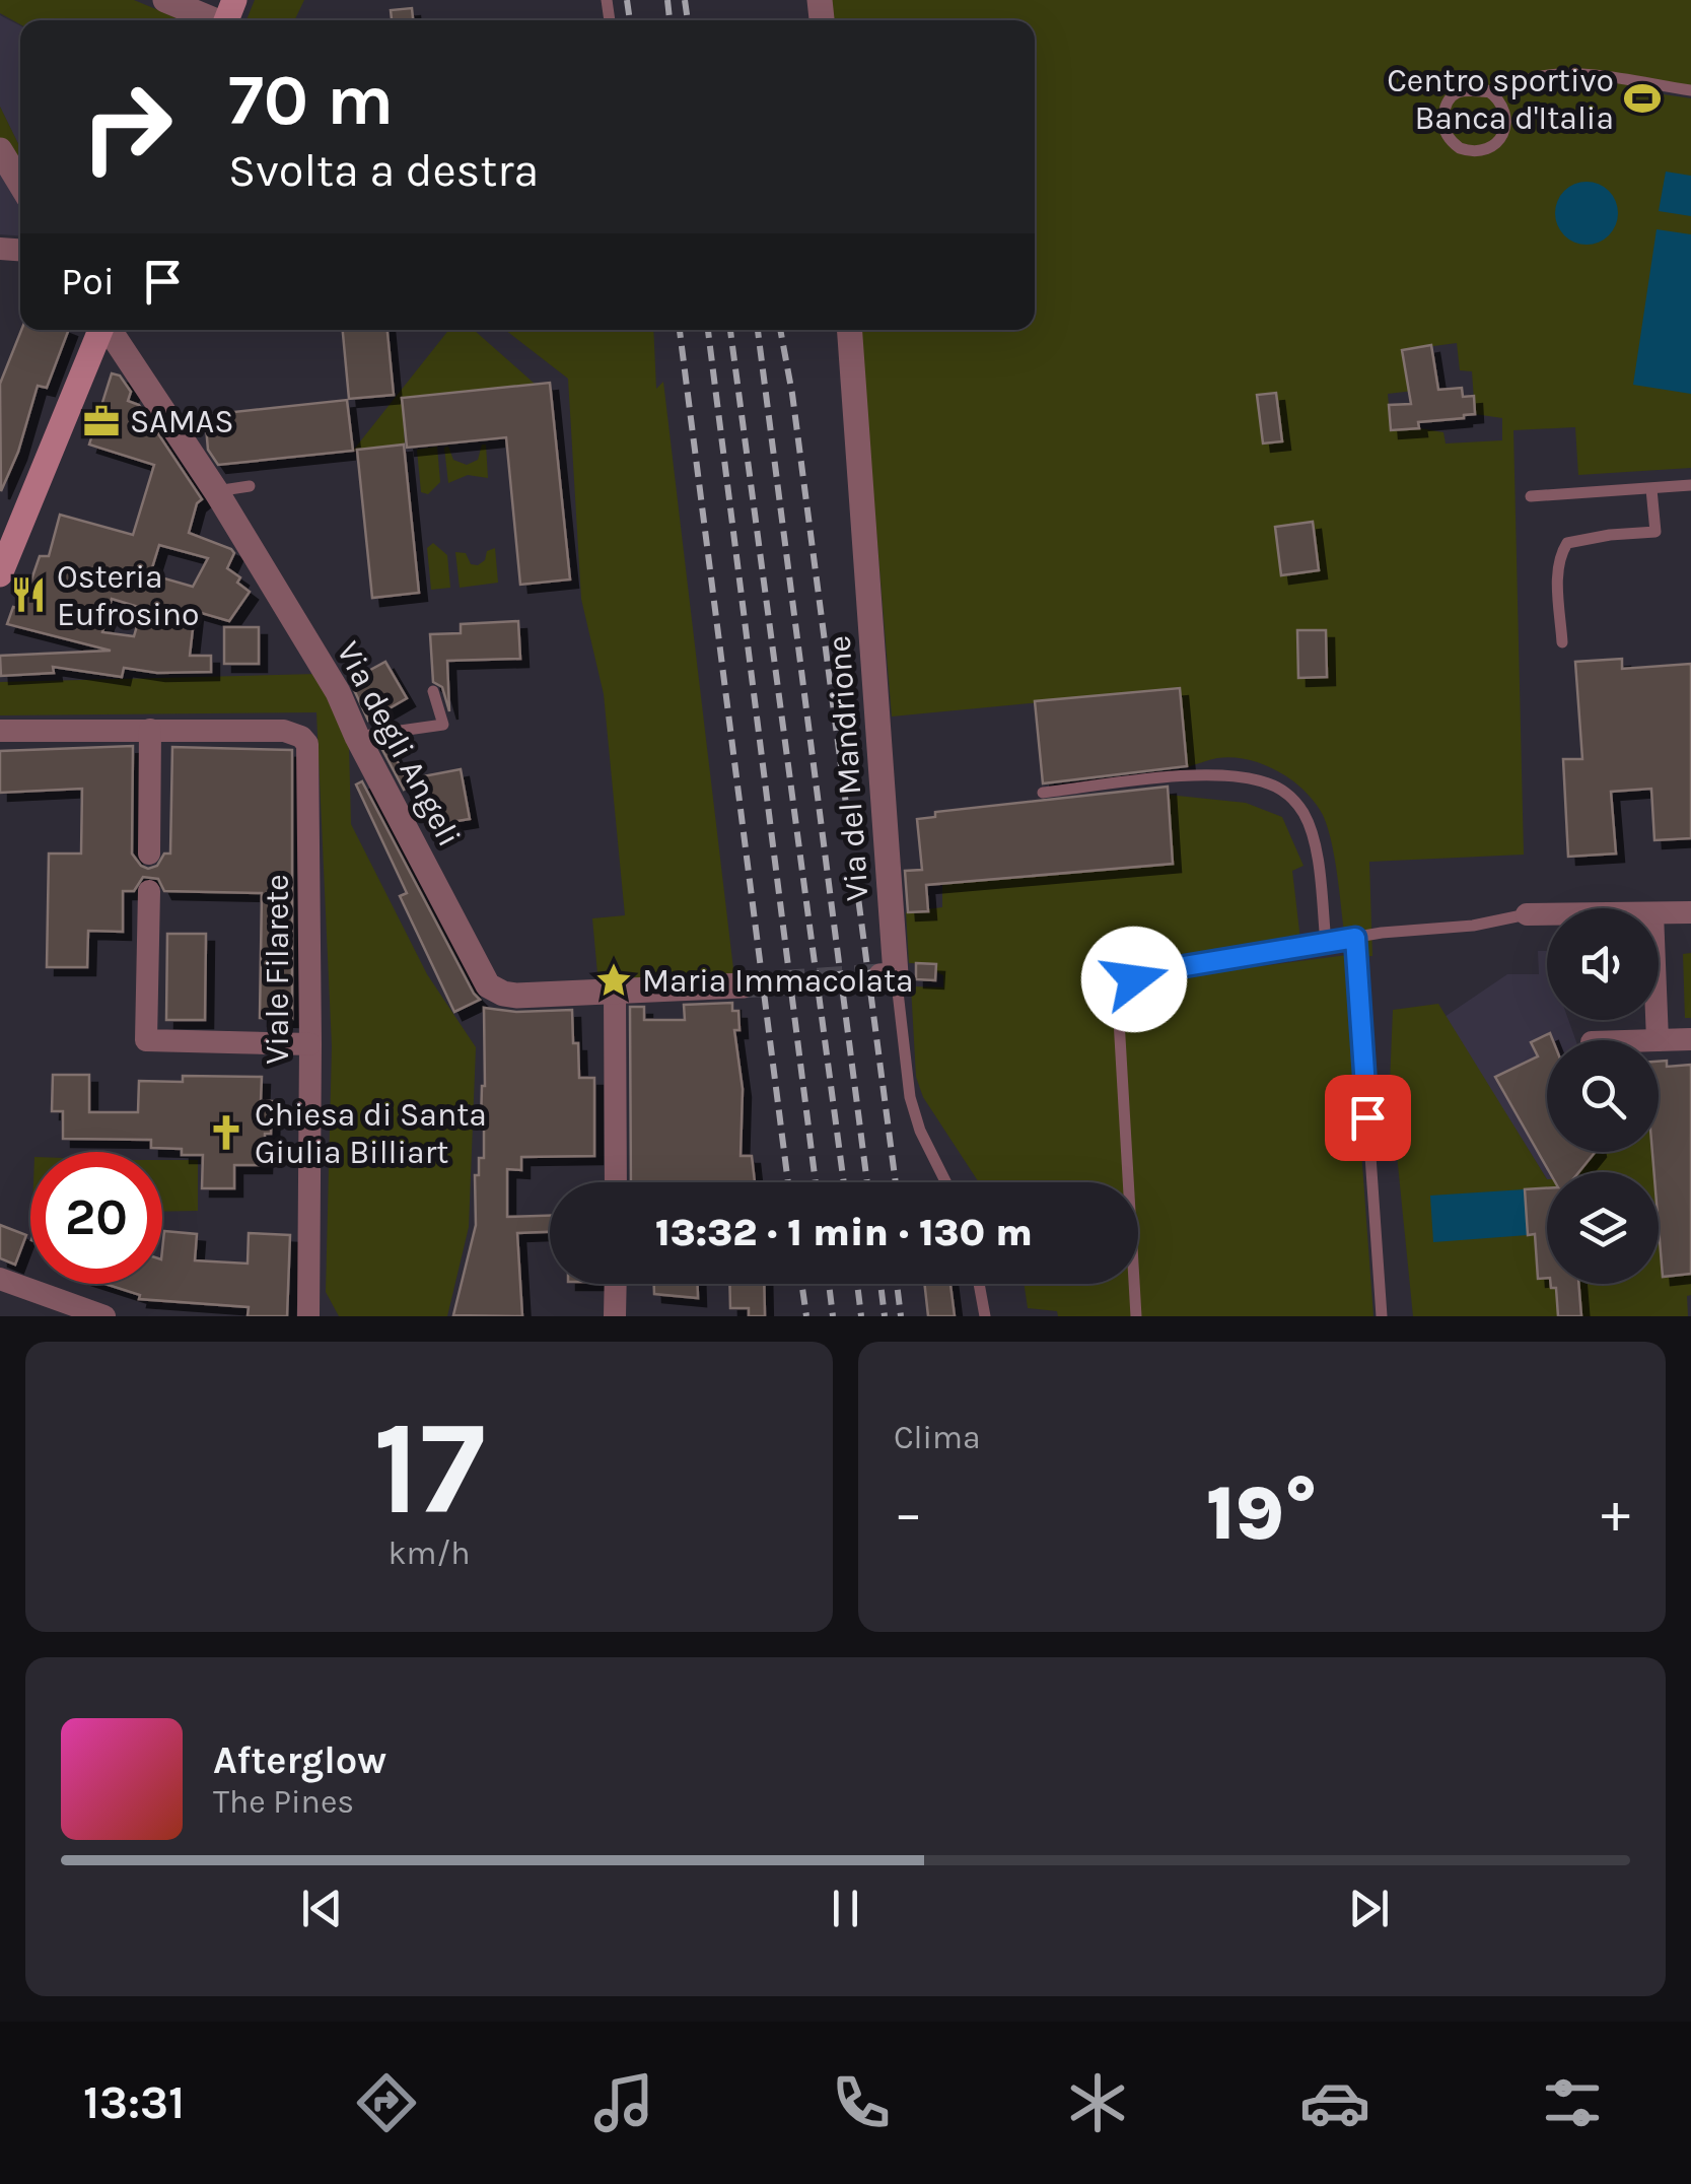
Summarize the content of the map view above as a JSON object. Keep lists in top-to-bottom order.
{
  "streets": {
    "street": ["Via degli Angeli", "Via del Mandrione", "Viale Filarete"]
  },
  "places": {
    "sports": ["Centro sportivo Banca d'Italia"],
    "office": ["SAMAS"],
    "restaurant": ["Osteria Eufrosino"],
    "place": ["Maria Immacolata"],
    "church": ["Chiesa di Santa Giulia Billiart"]
  },
  "page": {
    "turn": ["70 m", "Svolta a destra"],
    "then": "Poi",
    "limit": "20",
    "trip": "13:32 · 1 min · 130 m",
    "tile": [
      ["17", "km/h"],
      "Clima"
    ],
    "heat": ["−", "19°", "+"],
    "song": ["Afterglow", "The Pines"],
    "tabs": "13:31"
  }
}
